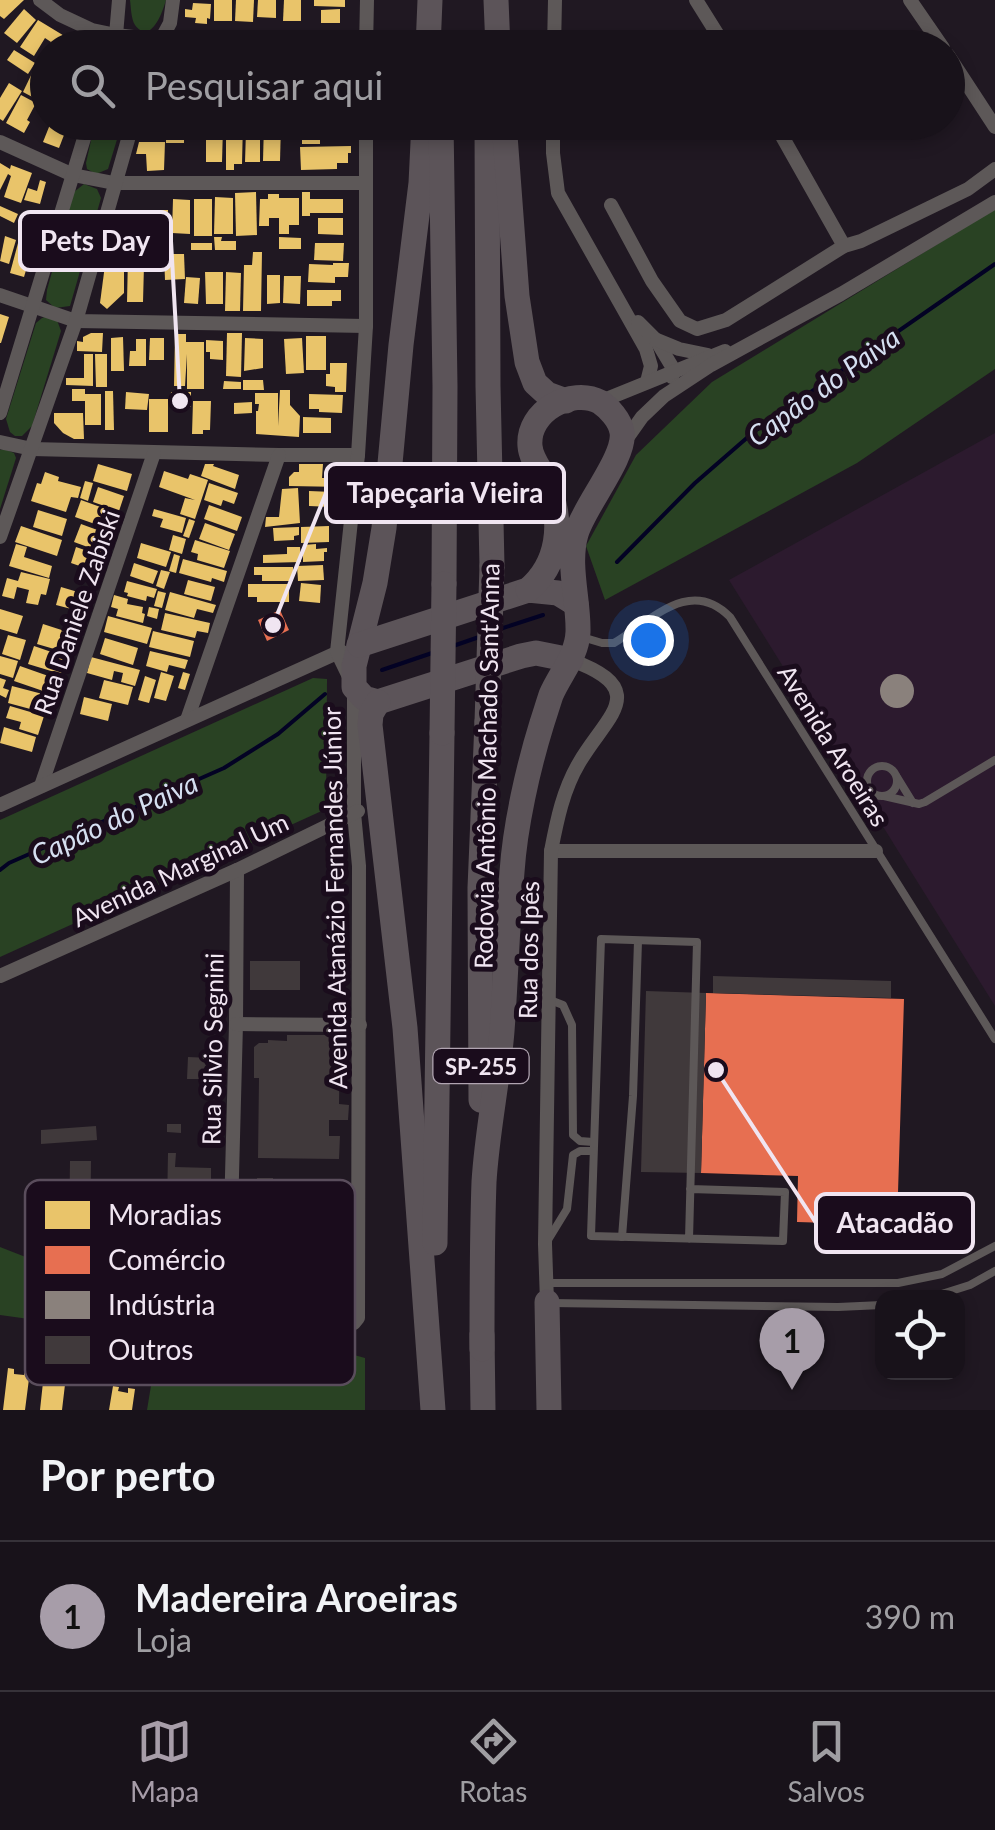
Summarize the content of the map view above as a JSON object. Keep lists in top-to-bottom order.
{
  "streets": {
    "highway": ["Rodovia Antônio Machado Sant'Anna", "SP-255"],
    "street": [
      "Rua Daniele Zabiski",
      "Avenida Marginal Um",
      "Avenida Atanázio Fernandes Júnior",
      "Rua dos Ipês",
      "Rua Silvio Segnini"
    ],
    "lane": ["Avenida Aroeiras"]
  },
  "crossings": [
    ["Avenida Aroeiras", "Rua dos Ipês"],
    ["Avenida Marginal Um", "Avenida Atanázio Fernandes Júnior"],
    ["Avenida Marginal Um", "Rua Silvio Segnini"],
    ["Avenida Atanázio Fernandes Júnior", "Rua Silvio Segnini"]
  ],
  "water": ["Capão do Paiva"],
  "places": ["Pets Day", "Tapeçaria Vieira", "Atacadão"],
  "legend": [
    "Moradias",
    "Comércio",
    "Indústria",
    "Outros"
  ],
  "page": {
    "search": "Pesquisar aqui",
    "pins": "1",
    "heading": "Por perto",
    "list": [
      {
        "mark": "1",
        "name": "Madereira Aroeiras",
        "note": "Loja",
        "value": "390 m"
      }
    ],
    "nav": ["Mapa", "Rotas", "Salvos"]
  }
}
